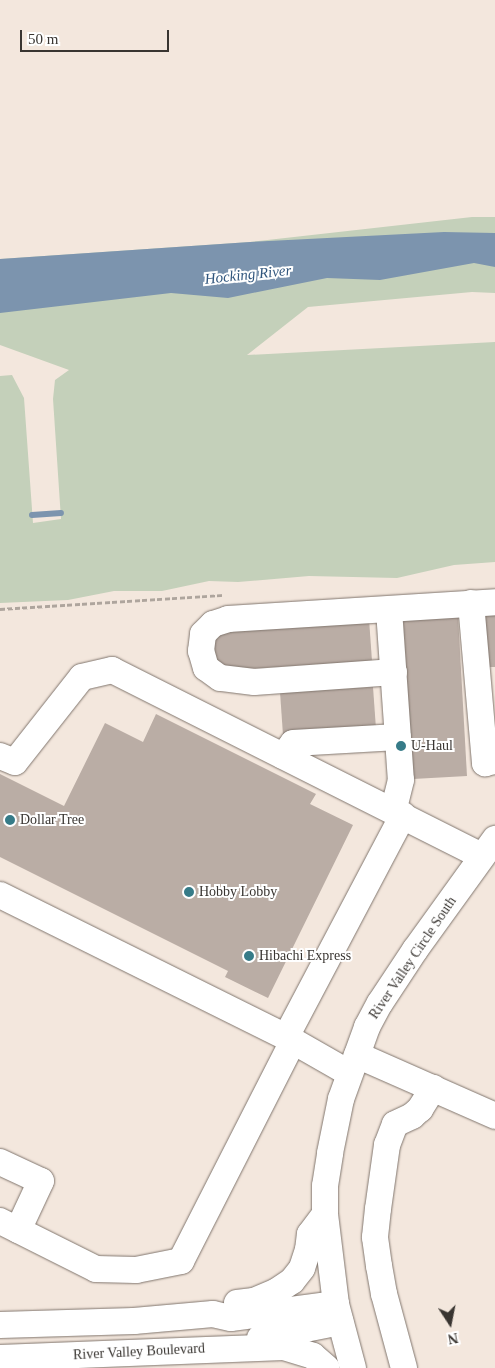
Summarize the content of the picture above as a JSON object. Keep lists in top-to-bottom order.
{
  "streets": {
    "street": ["River Valley Circle South", "River Valley Boulevard"]
  },
  "crossings": [
    ["River Valley Circle South", "River Valley Boulevard"]
  ],
  "water": ["Hocking River"],
  "places": [
    "U-Haul",
    "Dollar Tree",
    "Hobby Lobby",
    "Hibachi Express"
  ],
  "scale_bar": "50 m",
  "north": "bottom"
}
